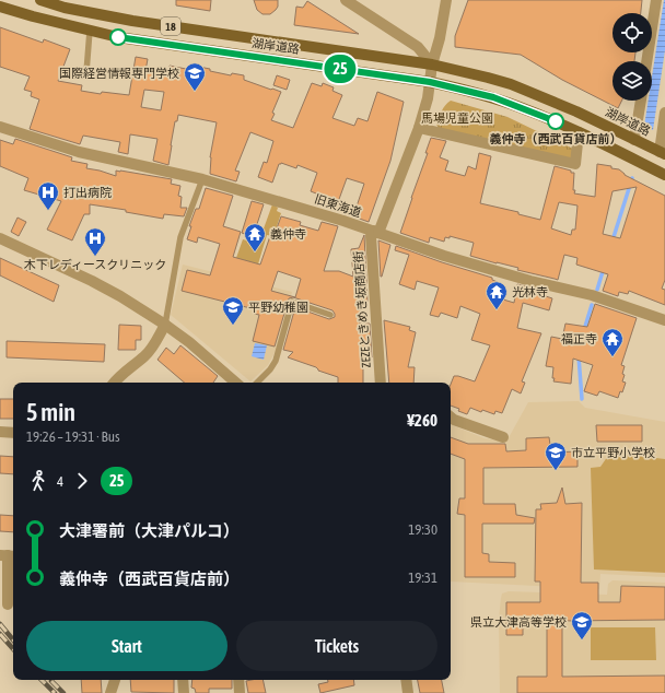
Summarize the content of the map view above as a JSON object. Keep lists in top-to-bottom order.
{
  "streets": {
    "main road": ["18", "湖岸道路"],
    "street": ["旧東海道", "ZEZEときめき坂商店街"]
  },
  "crossings": [
    ["湖岸道路", "ZEZEときめき坂商店街"],
    ["旧東海道", "ZEZEときめき坂商店街"]
  ],
  "parks": ["馬場児童公園"],
  "places": {
    "school or university": [
      "国際経営情報専門学校",
      "平野幼稚園",
      "市立平野小学校",
      "県立大津高等学校"
    ],
    "other": ["義仲寺（西武百貨店前）"],
    "hospital": ["打出病院", "木下レディースクリニック"],
    "temple": ["義仲寺", "光林寺", "福正寺"]
  },
  "lines": ["bus line 25"],
  "page": {
    "on_map": "25",
    "heading": ["5 min", "19:26 – 19:31 · Bus", "¥260"],
    "legs": ["4", "25"],
    "list": [
      {
        "name": "大津署前（大津パルコ）",
        "value": "19:30"
      },
      {
        "name": "義仲寺（西武百貨店前）",
        "value": "19:31"
      }
    ],
    "buttons": ["Start", "Tickets"]
  }
}
